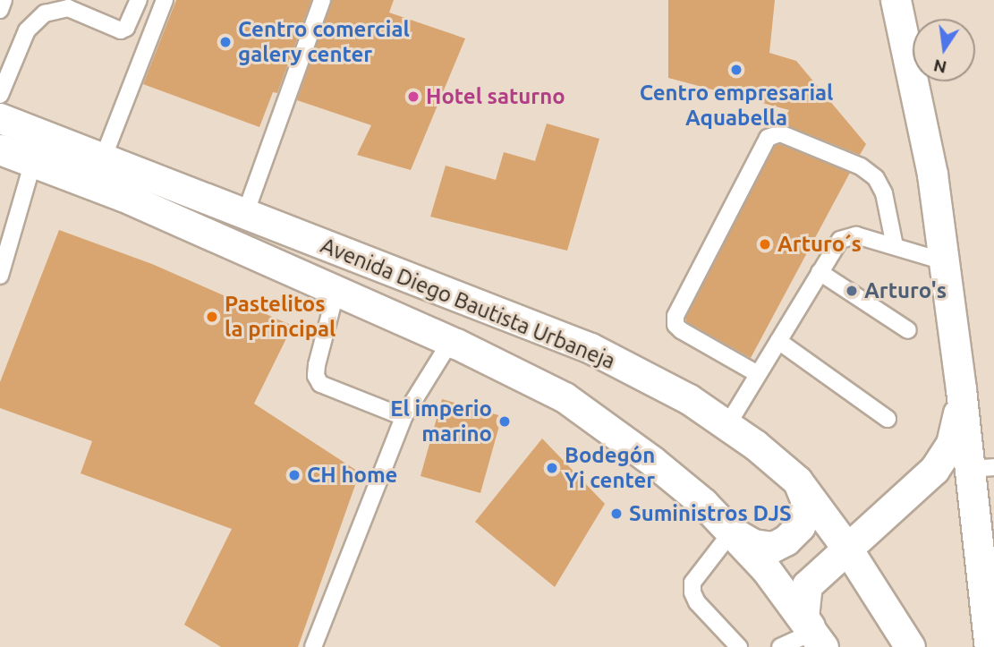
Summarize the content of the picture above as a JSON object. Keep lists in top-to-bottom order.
{
  "streets": {
    "street": ["Avenida Diego Bautista Urbaneja"]
  },
  "places": [
    "Centro comercial galery center",
    "Centro empresarial Aquabella",
    "Hotel saturno",
    "Arturo´s",
    "Arturo's",
    "Pastelitos la principal",
    "El imperio marino",
    "Bodegón Yi center",
    "CH home",
    "Suministros DJS"
  ],
  "north": "bottom"
}
